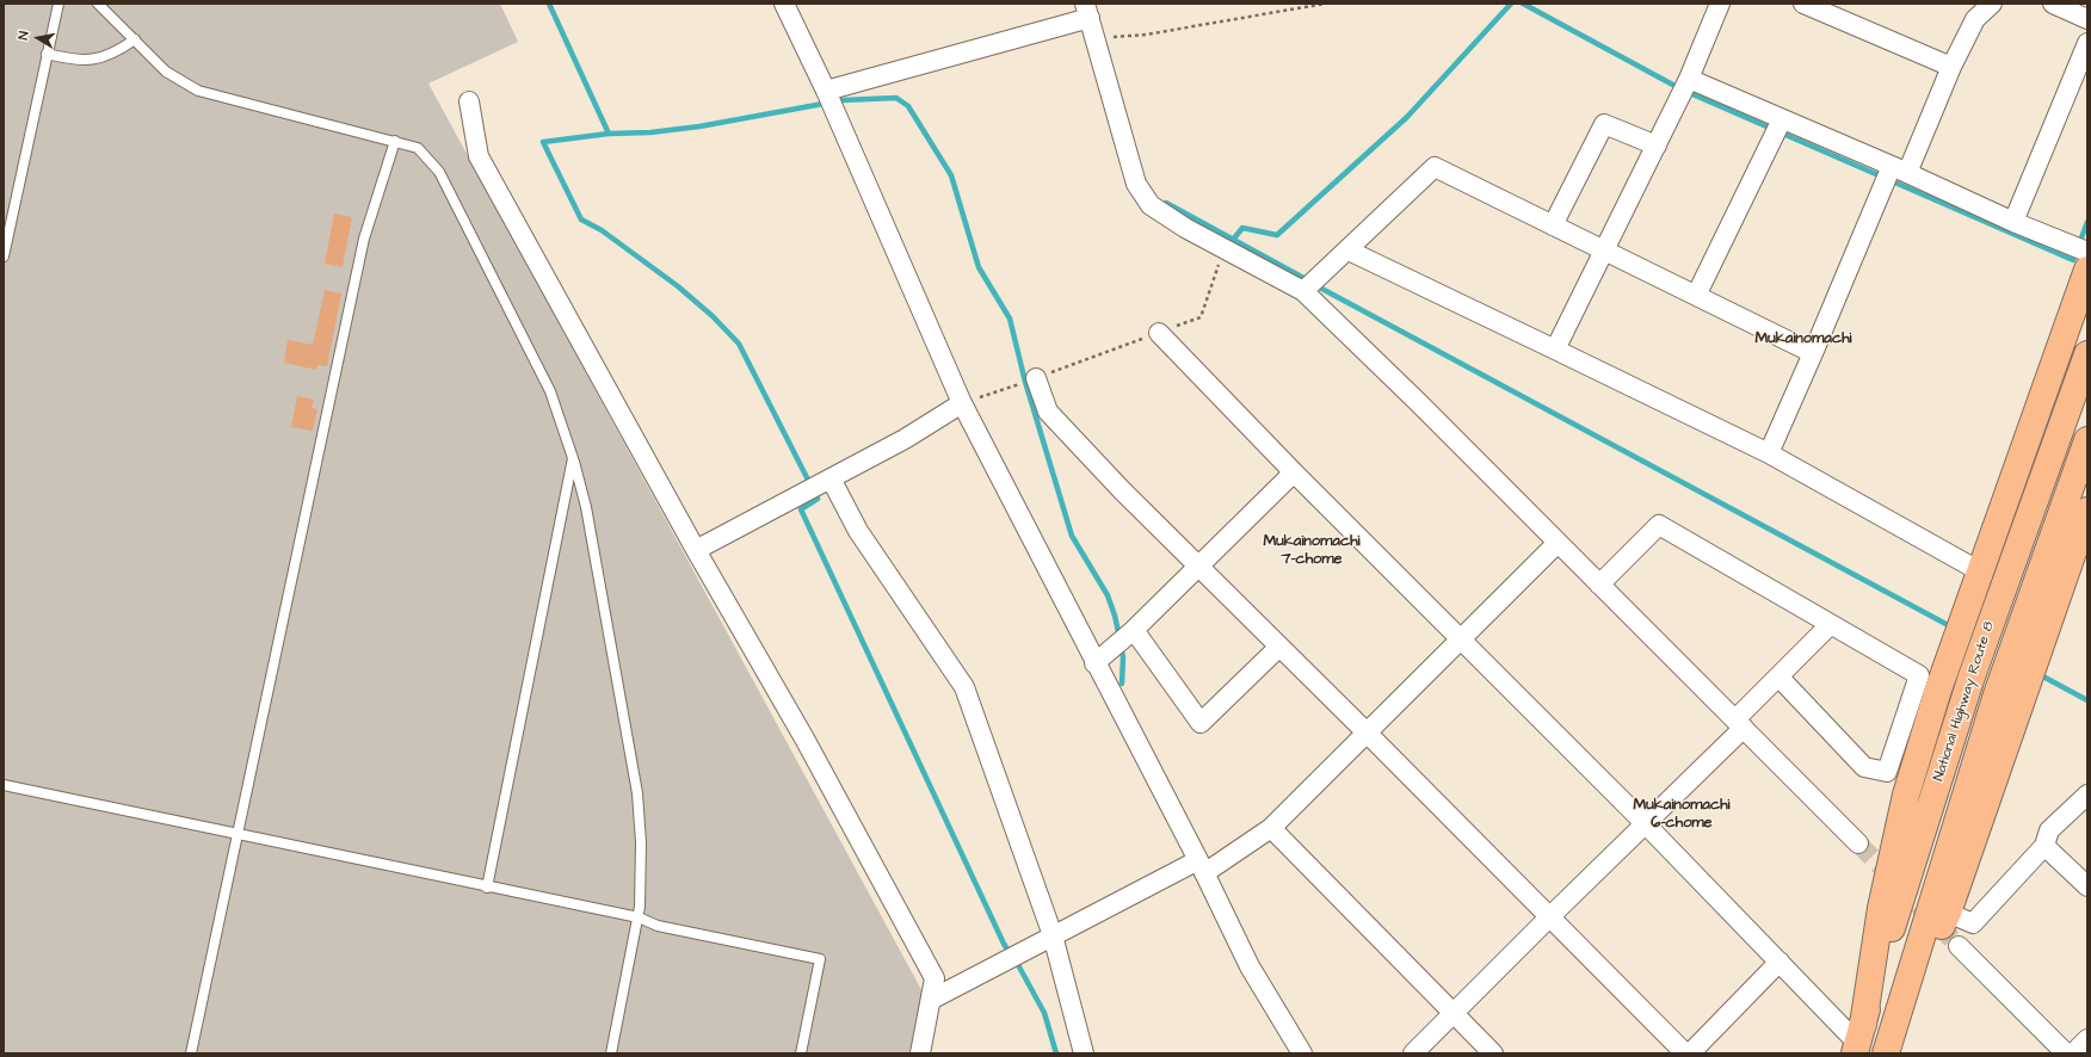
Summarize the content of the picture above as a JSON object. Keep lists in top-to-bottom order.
{
  "streets": {
    "highway": ["National Highway Route 8"]
  },
  "districts": ["Mukainomachi", "Mukainomachi 7-chome", "Mukainomachi 6-chome"],
  "north": "left"
}
